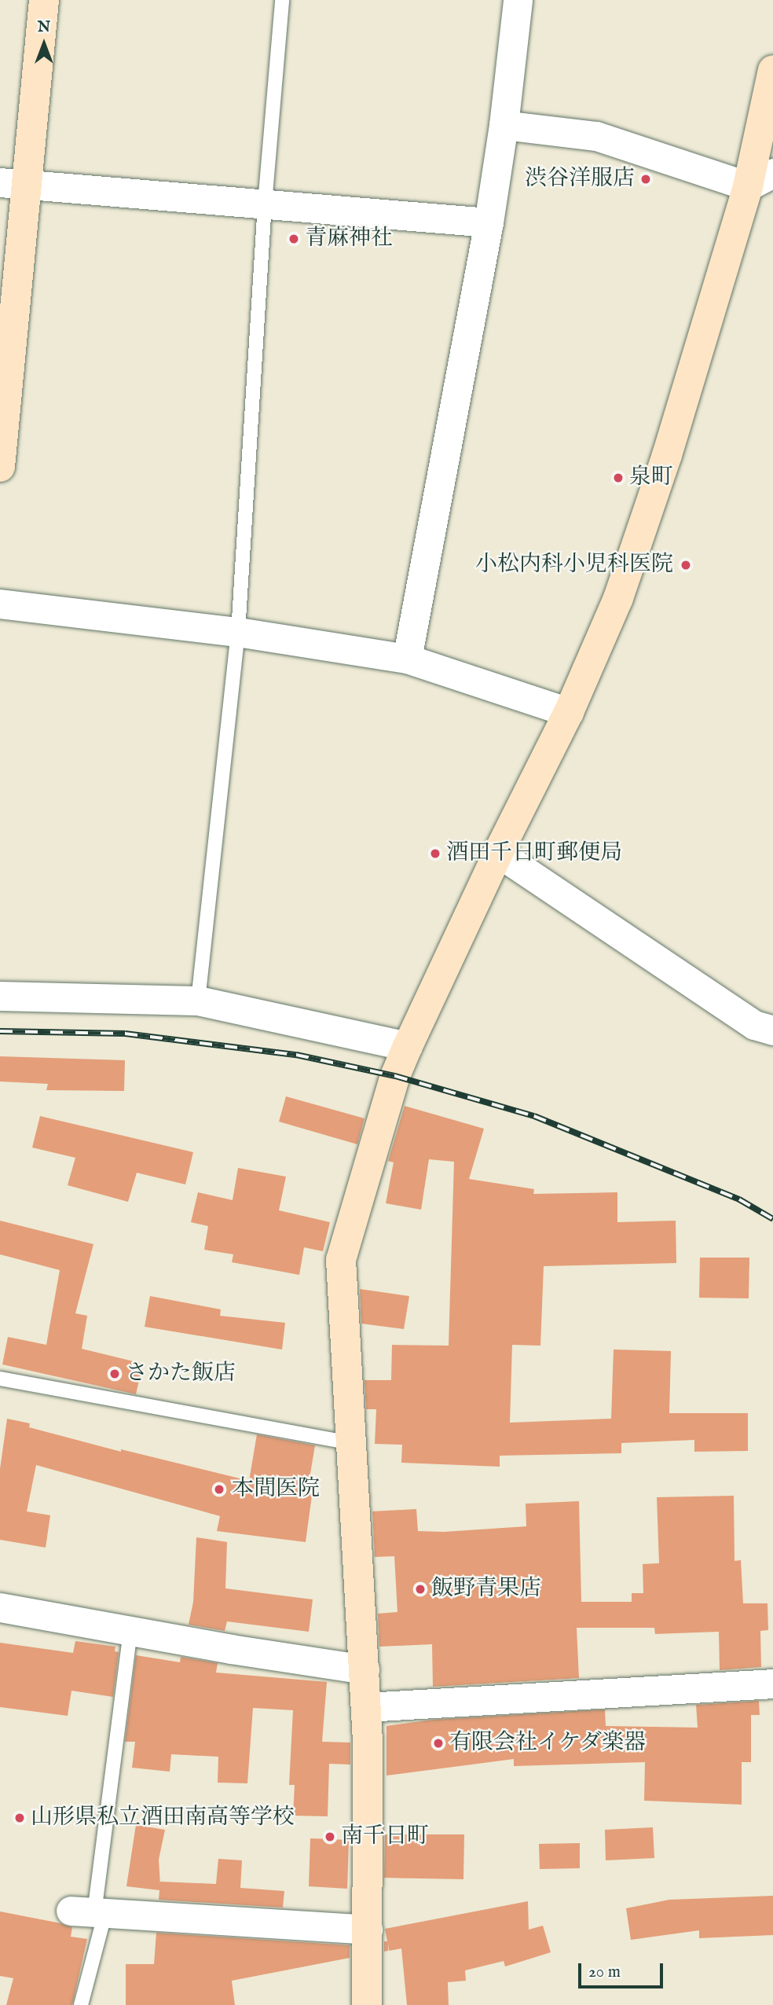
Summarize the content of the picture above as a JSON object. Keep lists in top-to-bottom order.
{
  "places": [
    "渋谷洋服店",
    "青麻神社",
    "泉町",
    "小松内科小児科医院",
    "酒田千日町郵便局",
    "さかた飯店",
    "本間医院",
    "飯野青果店",
    "有限会社イケダ楽器",
    "山形県私立酒田南高等学校",
    "南千日町"
  ],
  "scale_bar": "20 m",
  "north": "top"
}
